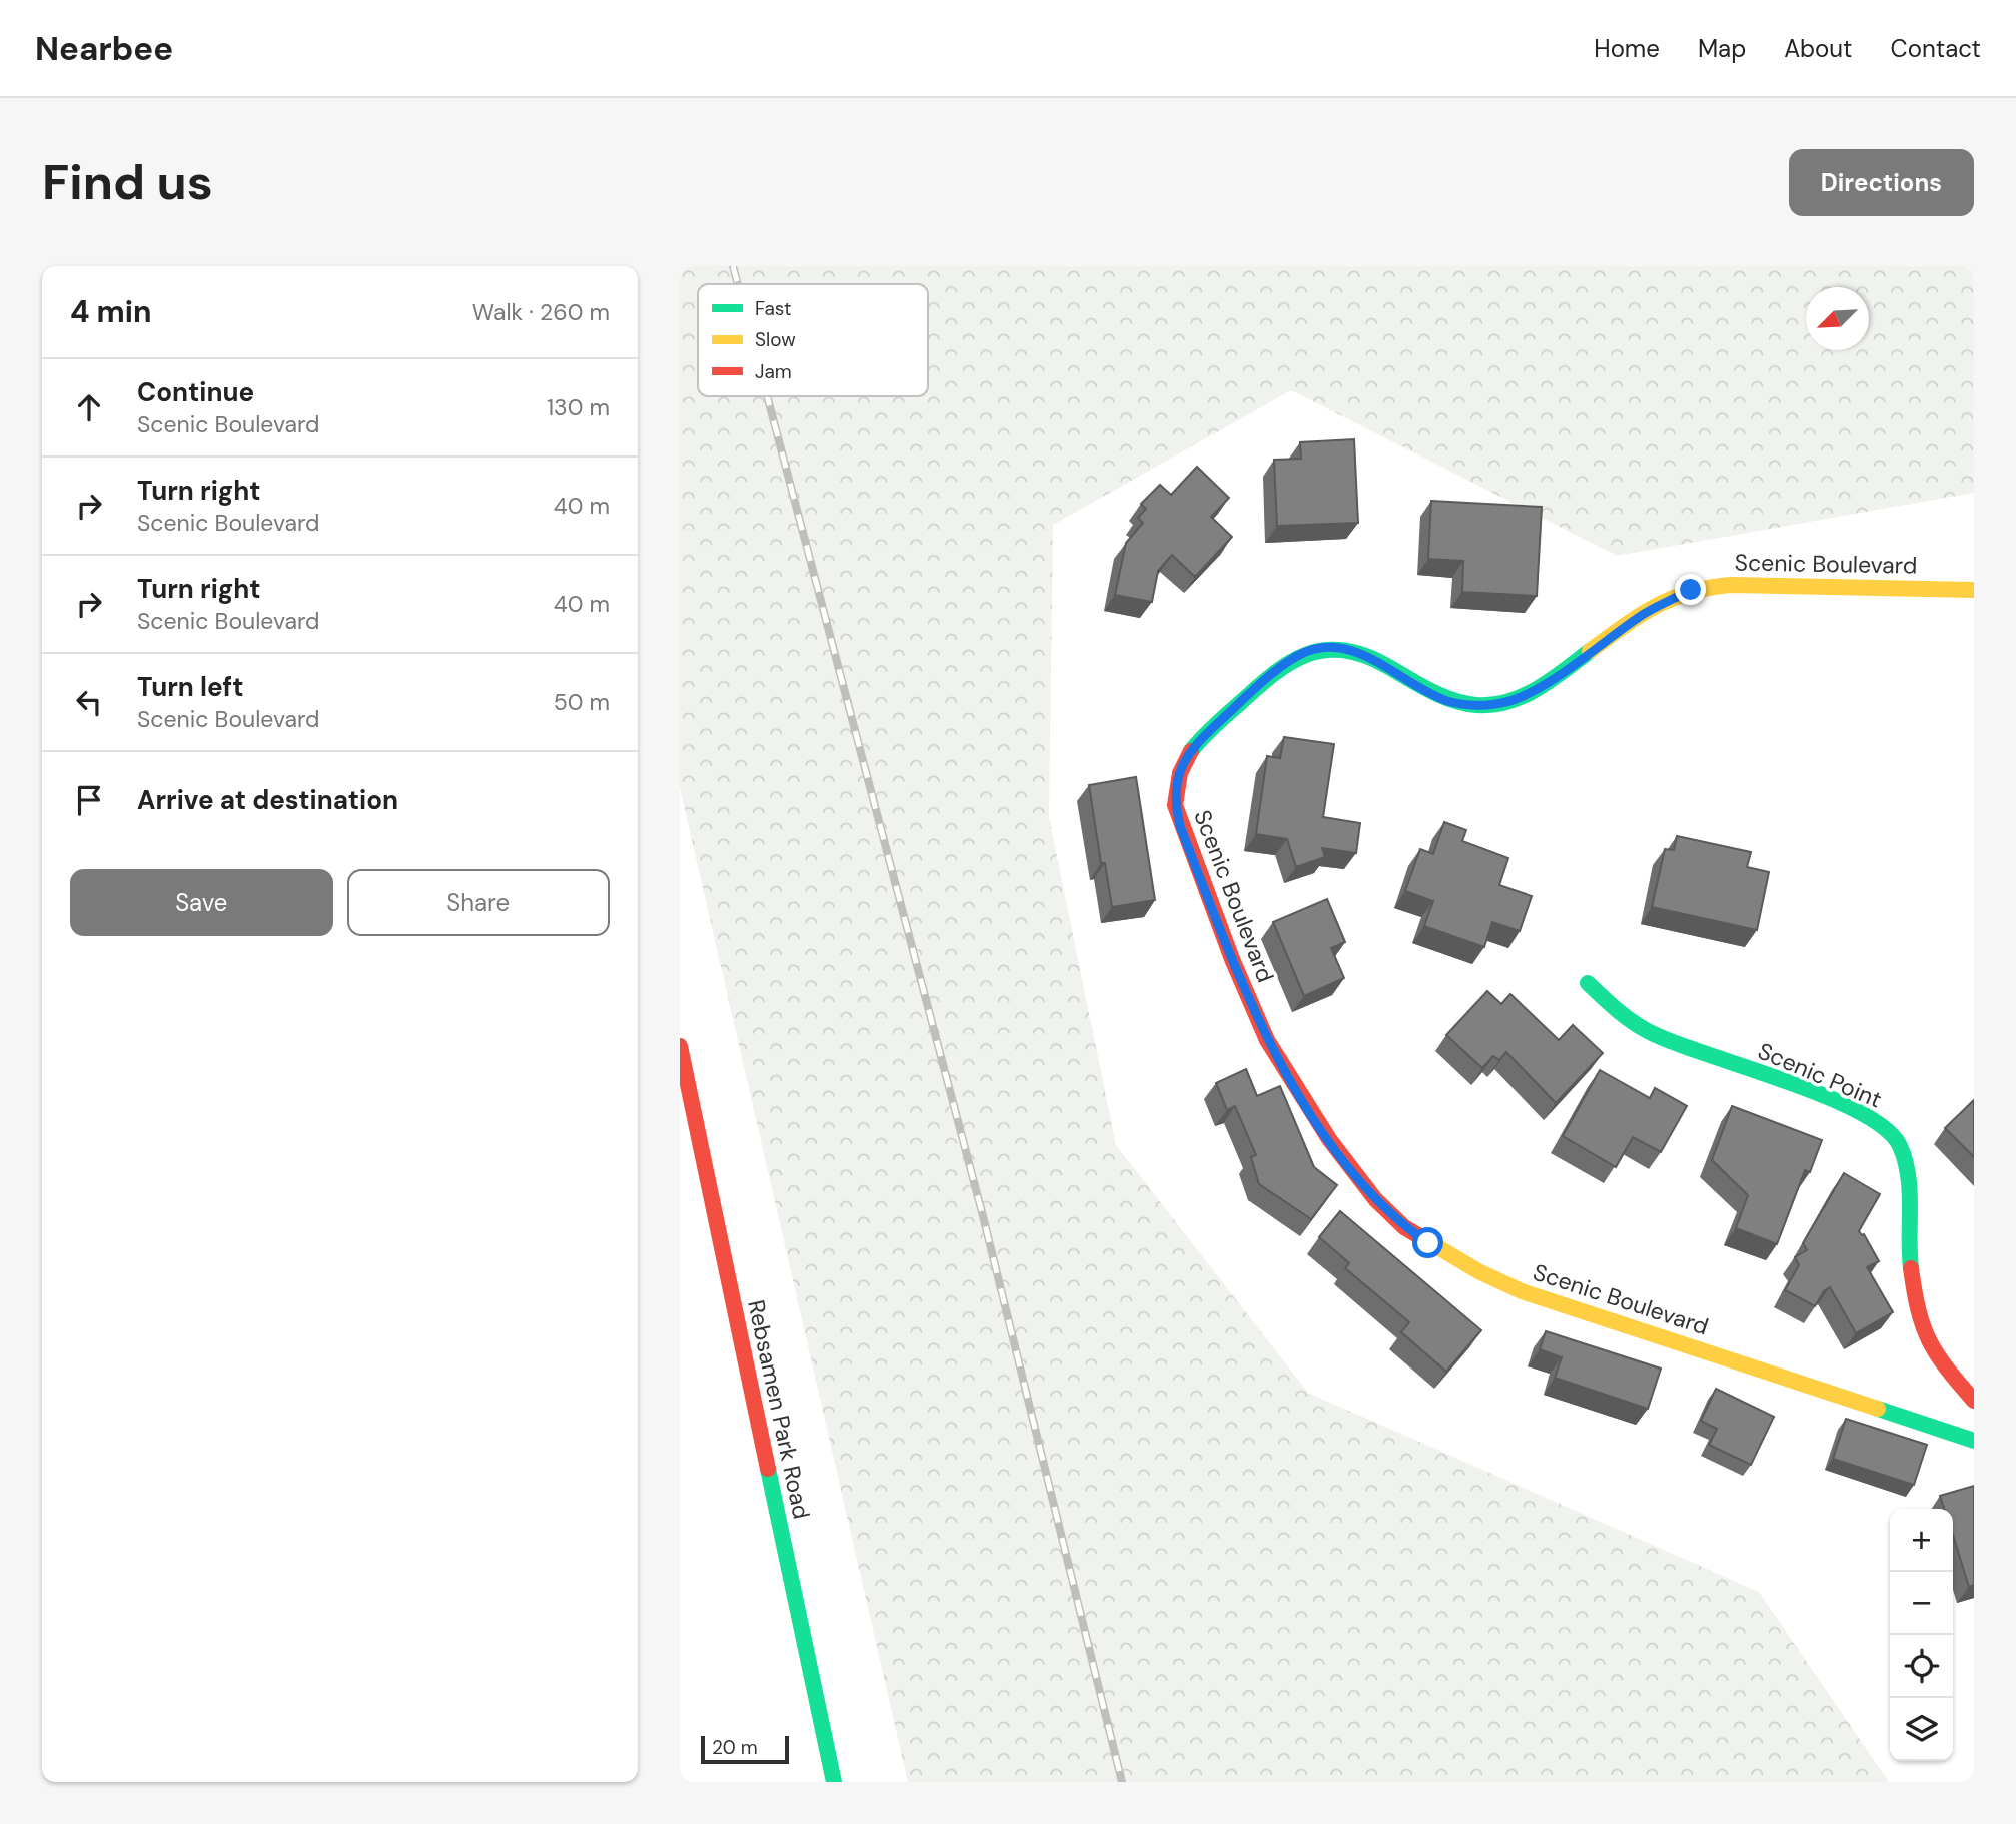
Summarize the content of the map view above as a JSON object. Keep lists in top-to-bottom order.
{
  "streets": {
    "street": ["Scenic Boulevard", "Scenic Point", "Rebsamen Park Road"]
  },
  "legend": ["Fast", "Slow", "Jam"],
  "scale_bar": "20 m",
  "north": "bottom left",
  "page": {
    "header": "Nearbee",
    "nav": [
      "Home",
      "Map",
      "About",
      "Contact"
    ],
    "buttons": [
      "Directions",
      ["Save", "Share"]
    ],
    "title": "Find us",
    "heading": ["4 min", "Walk · 260 m"],
    "list": [
      ["Continue", "Scenic Boulevard", "130 m"],
      ["Turn right", "Scenic Boulevard", "40 m"],
      ["Turn right", "Scenic Boulevard", "40 m"],
      ["Turn left", "Scenic Boulevard", "50 m"],
      "Arrive at destination"
    ],
    "map_buttons": ["+", "−"],
    "scale": "20 m"
  }
}
